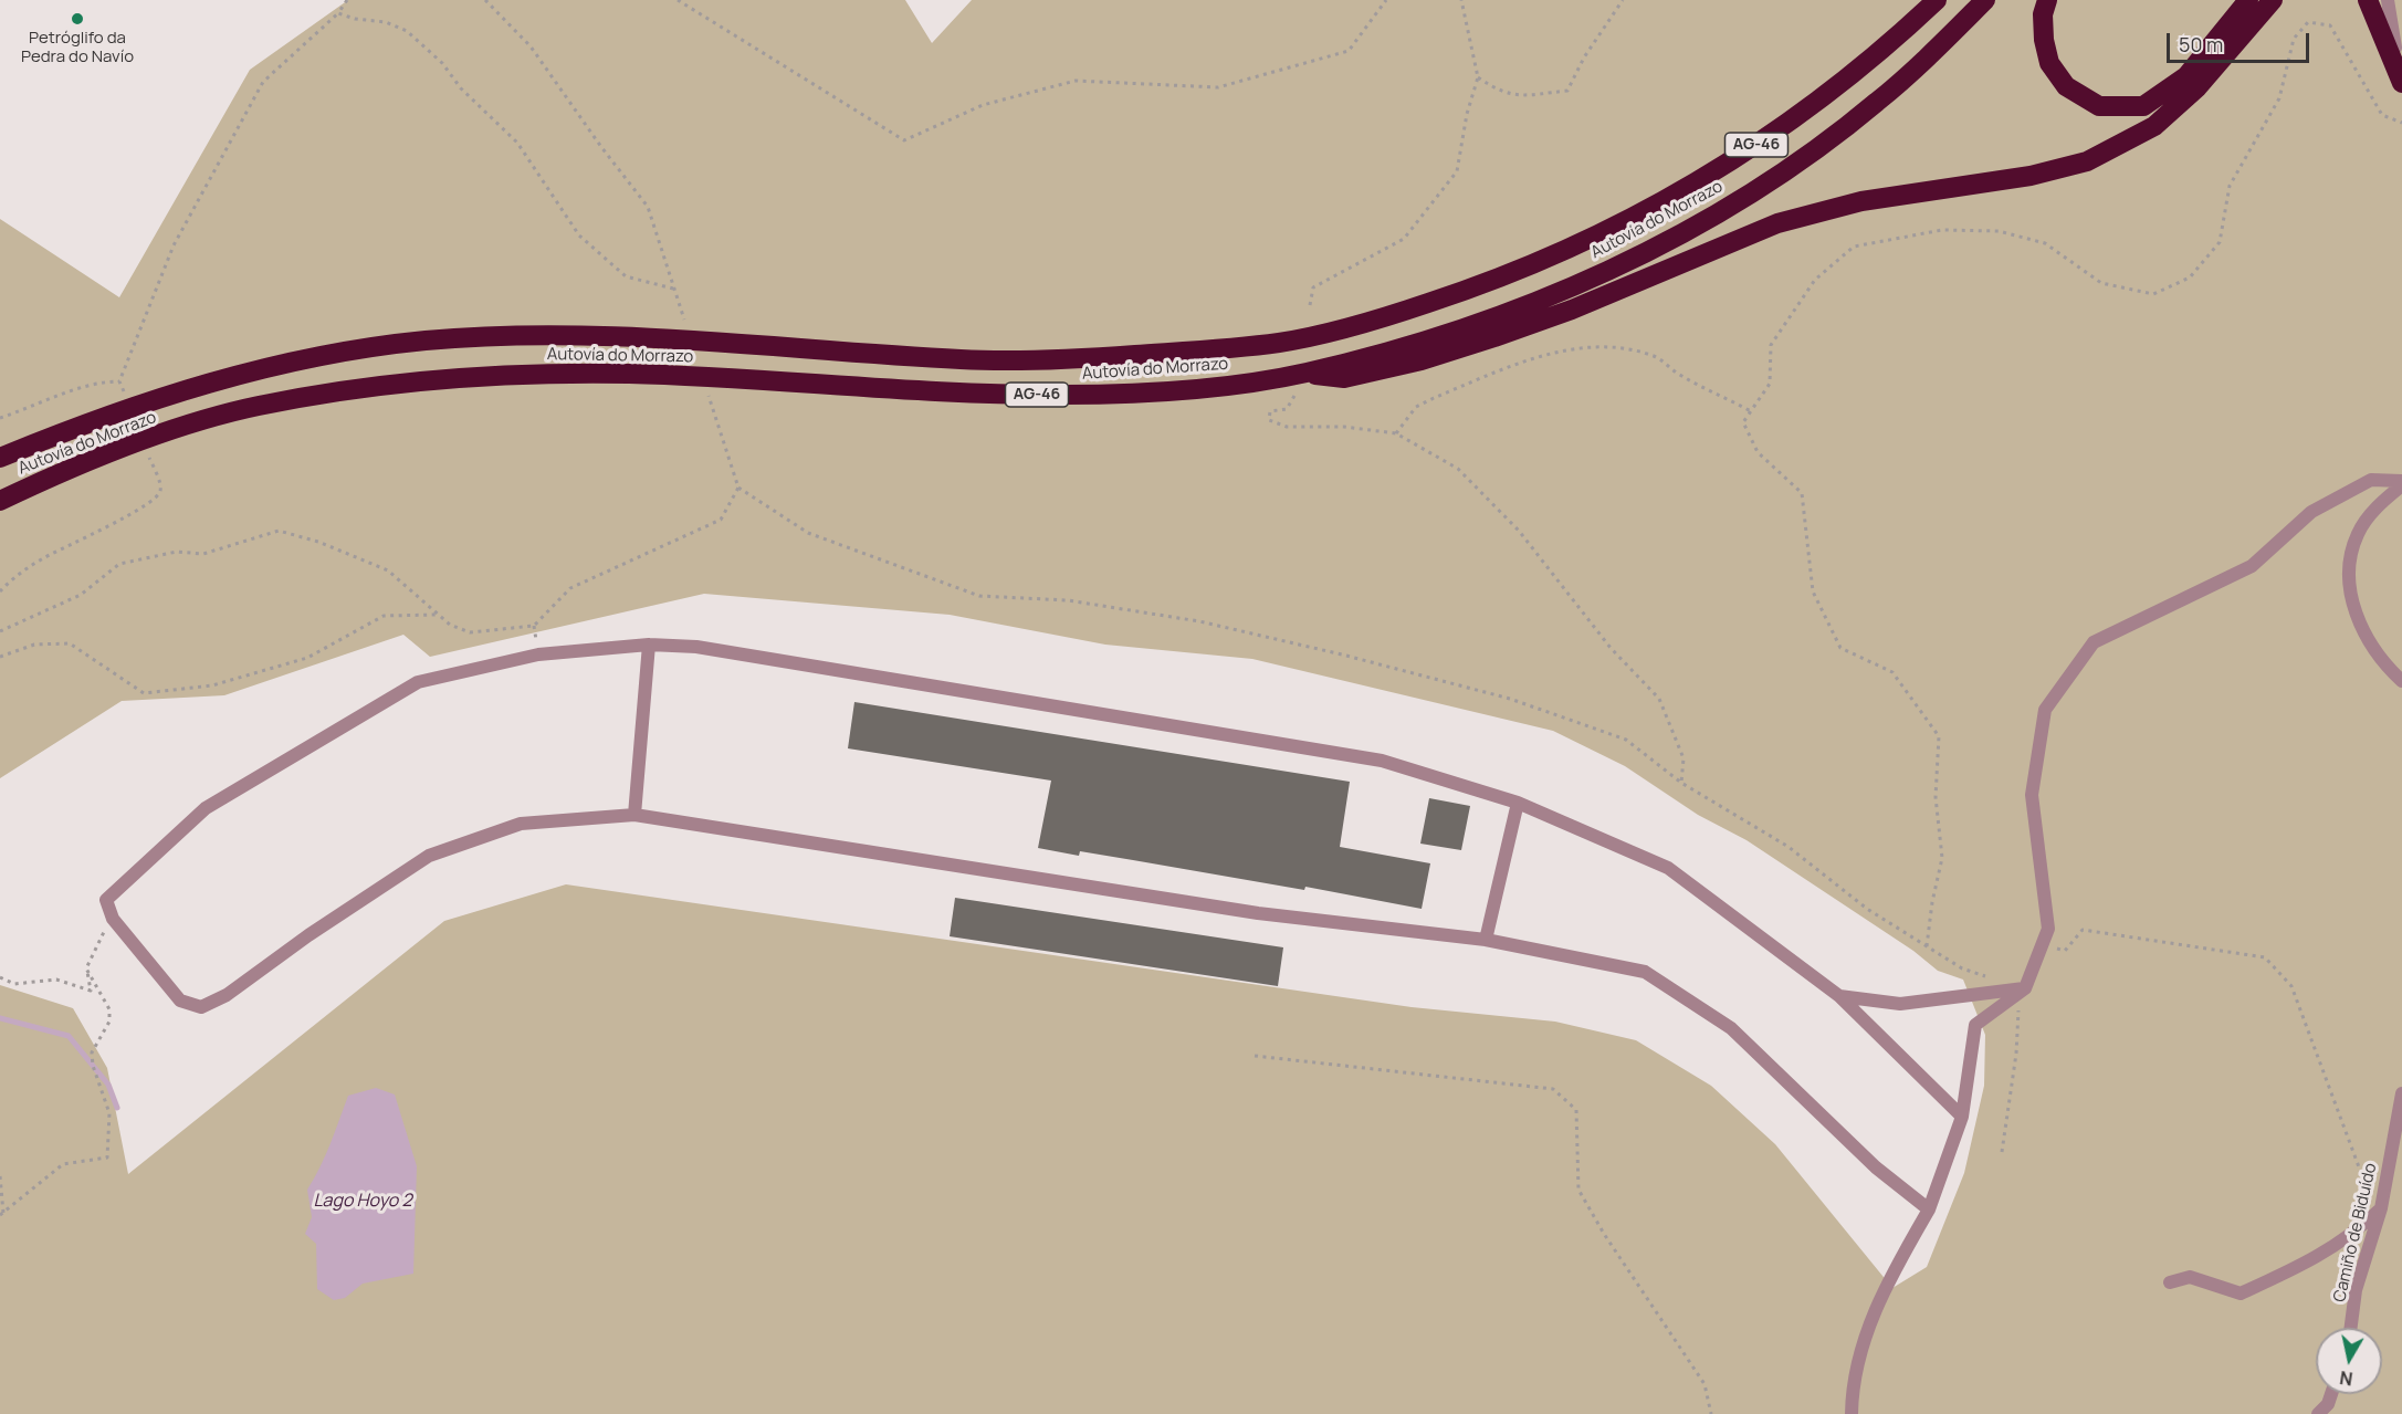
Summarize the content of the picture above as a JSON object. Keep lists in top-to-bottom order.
{
  "streets": {
    "highway": ["AG-46", "Autovía do Morrazo"],
    "street": ["Camiño de Biduído"]
  },
  "water": ["Lago Hoyo 2"],
  "places": ["Petróglifo da Pedra do Navío"],
  "scale_bar": "50 m",
  "north": "bottom"
}
